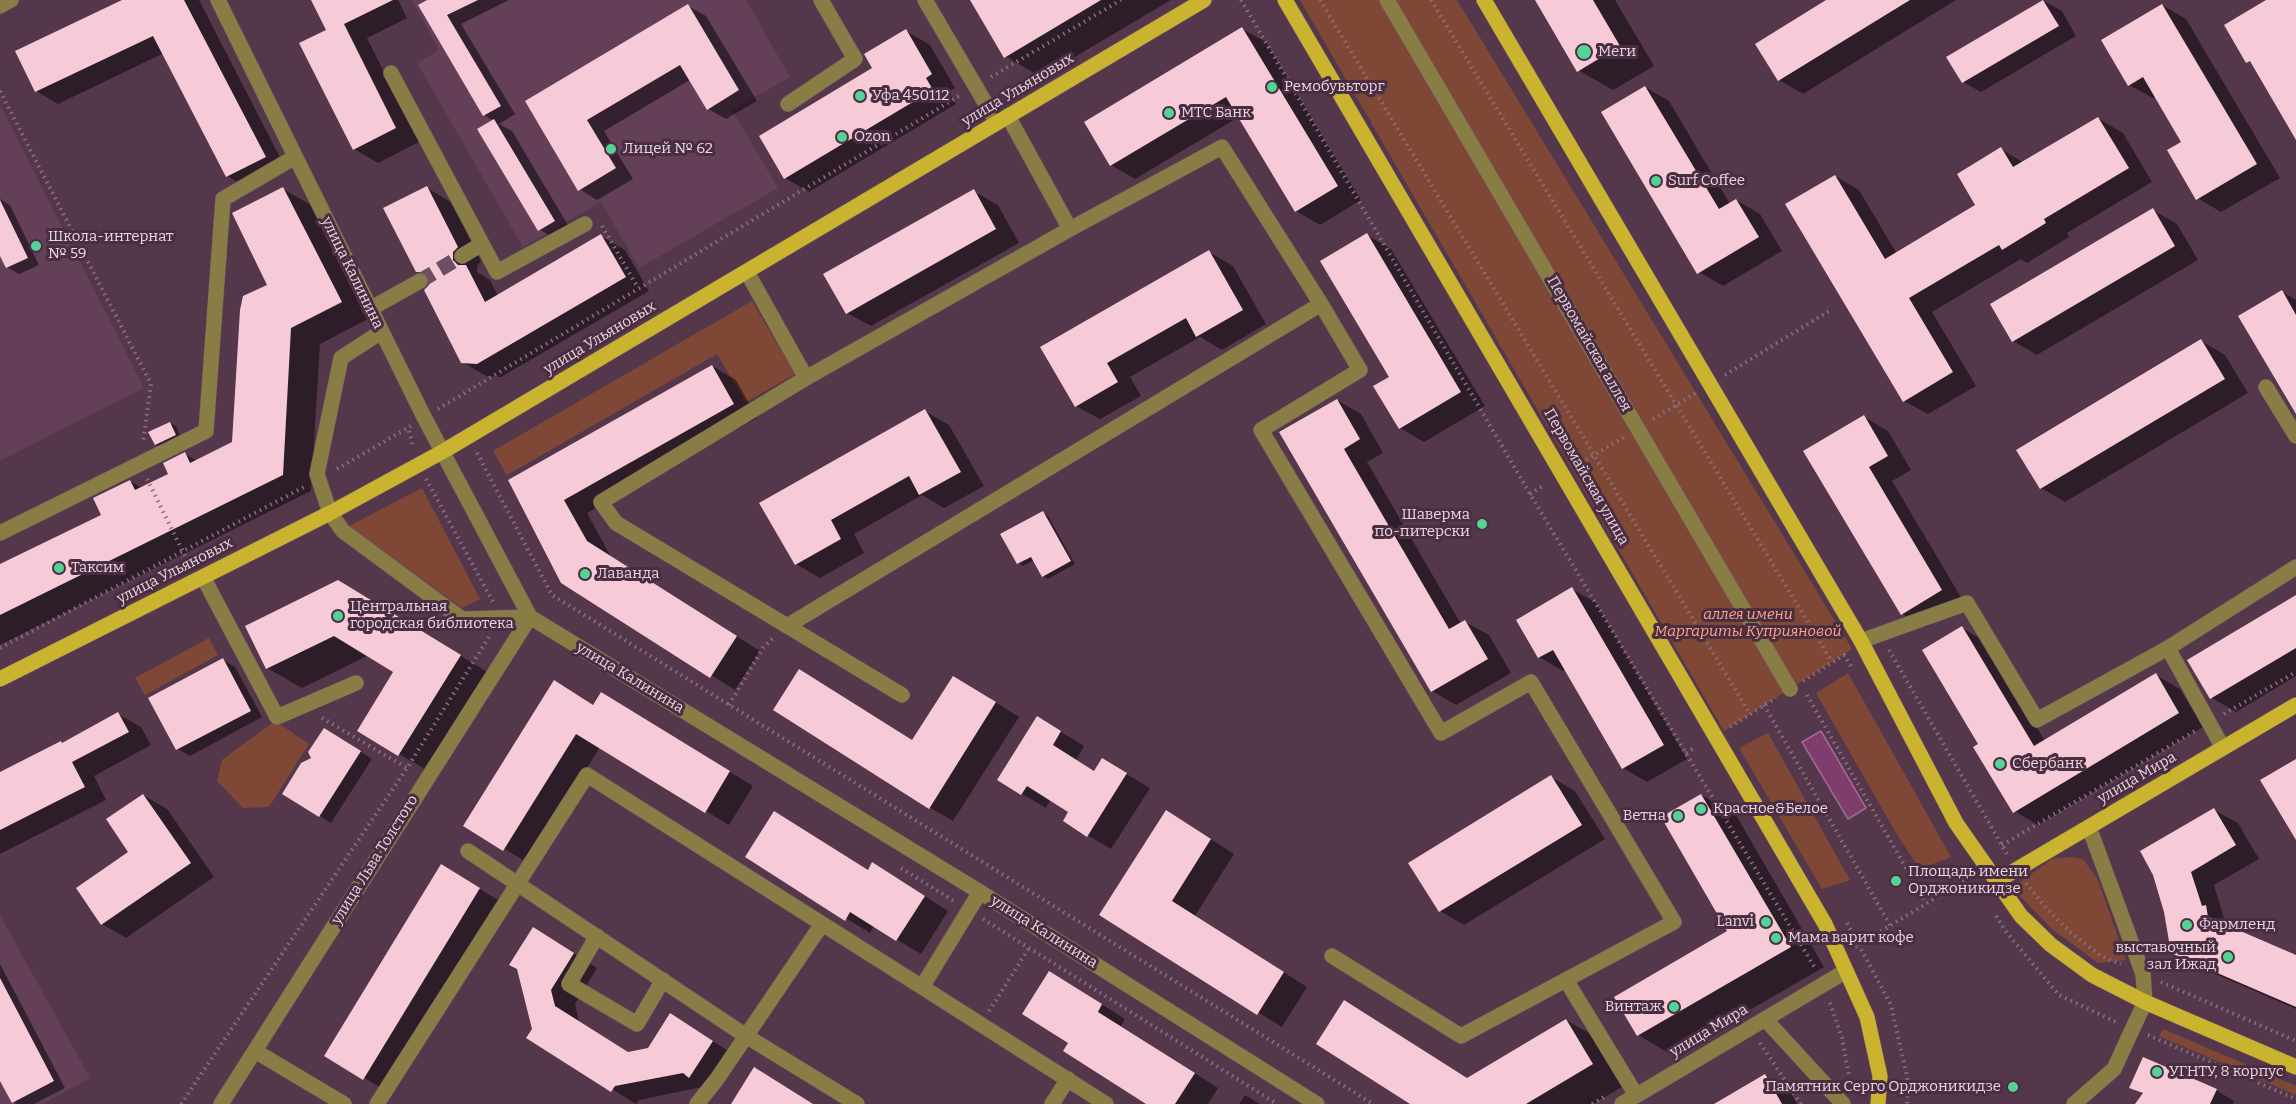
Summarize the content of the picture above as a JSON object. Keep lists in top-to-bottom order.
{
  "streets": {
    "main road": ["улица Ульяновых", "Первомайская улица", "улица Мира"],
    "street": ["улица Калинина", "Первомайская аллея", "улица Льва Толстого"]
  },
  "crossings": [
    ["улица Ульяновых", "улица Калинина"],
    ["улица Калинина", "улица Льва Толстого"],
    ["Первомайская улица", "улица Мира"]
  ],
  "parks": ["аллея имени Маргариты Куприяновой"],
  "places": [
    "Меги",
    "Ремобувьторг",
    "Уфа 450112",
    "МТС Банк",
    "Ozon",
    "Лицей № 62",
    "Surf Coffee",
    "Школа-интернат № 59",
    "Шаверма по-питерски",
    "Таксим",
    "Лаванда",
    "Центральная городская библиотека",
    "Сбербанк",
    "Красное&Белое",
    "Ветна",
    "Площадь имени Орджоникидзе",
    "Lanvi",
    "Фармленд",
    "Мама варит кофе",
    "выставочный зал Ижад",
    "Винтаж",
    "УГНТУ, 8 корпус",
    "Памятник Серго Орджоникидзе"
  ]
}
